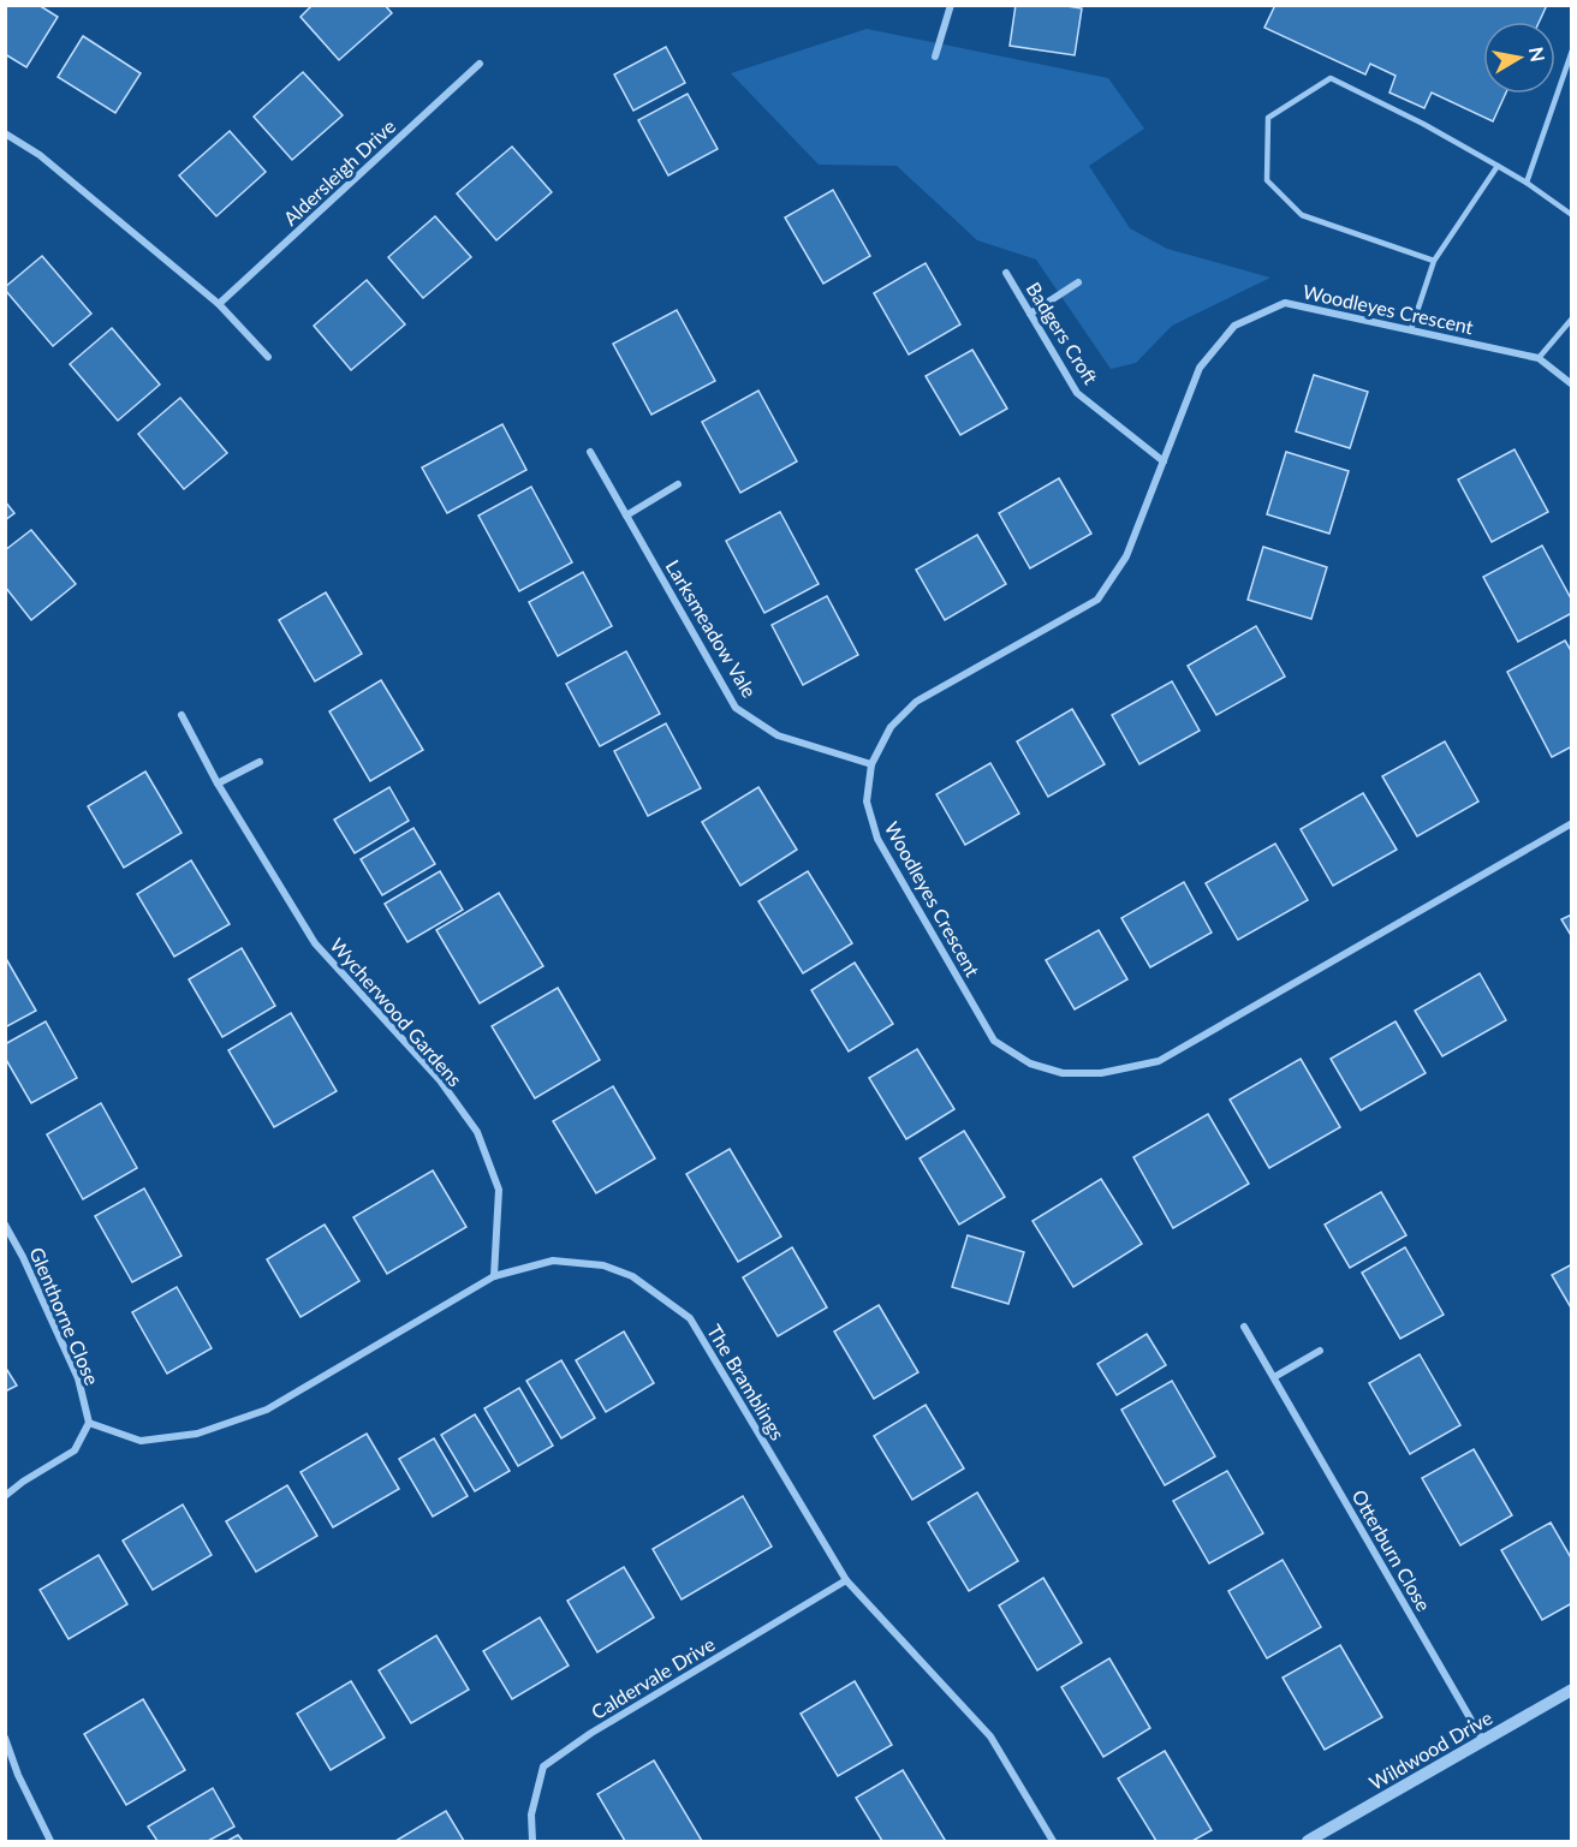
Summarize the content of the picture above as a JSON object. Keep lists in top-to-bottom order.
{
  "streets": {
    "street": [
      "Aldersleigh Drive",
      "Woodleyes Crescent",
      "Badgers Croft",
      "Larksmeadow Vale",
      "Wycherwood Gardens",
      "Glenthorne Close",
      "The Bramblings",
      "Otterburn Close",
      "Caldervale Drive",
      "Wildwood Drive"
    ]
  },
  "crossings": [
    ["Woodleyes Crescent", "Badgers Croft"],
    ["Woodleyes Crescent", "Larksmeadow Vale"],
    ["Wycherwood Gardens", "The Bramblings"],
    ["Glenthorne Close", "The Bramblings"],
    ["The Bramblings", "Caldervale Drive"],
    ["Otterburn Close", "Wildwood Drive"]
  ],
  "north": "right"
}
